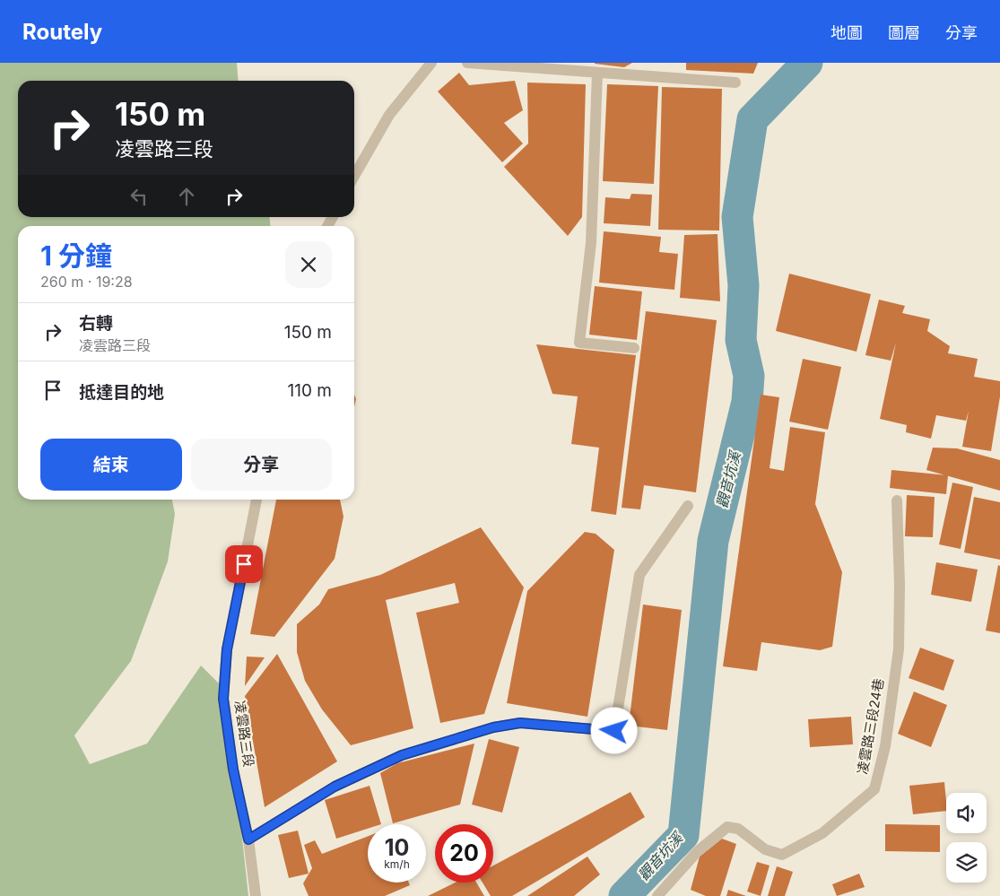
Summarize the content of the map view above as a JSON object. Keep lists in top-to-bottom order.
{
  "streets": {
    "street": ["凌雲路三段24巷", "凌雲路三段"]
  },
  "water": ["觀音坑溪"],
  "page": {
    "header": "Routely",
    "nav": ["地圖", "圖層", "分享"],
    "turn": ["150 m", "凌雲路三段"],
    "heading": ["1 分鐘", "260 m · 19:28"],
    "list": [
      {
        "name": "右轉",
        "note": "凌雲路三段",
        "value": "150 m"
      },
      {
        "name": "抵達目的地",
        "value": "110 m"
      }
    ],
    "buttons": ["結束", "分享"],
    "speed": "10 km/h",
    "limit": "20"
  }
}
